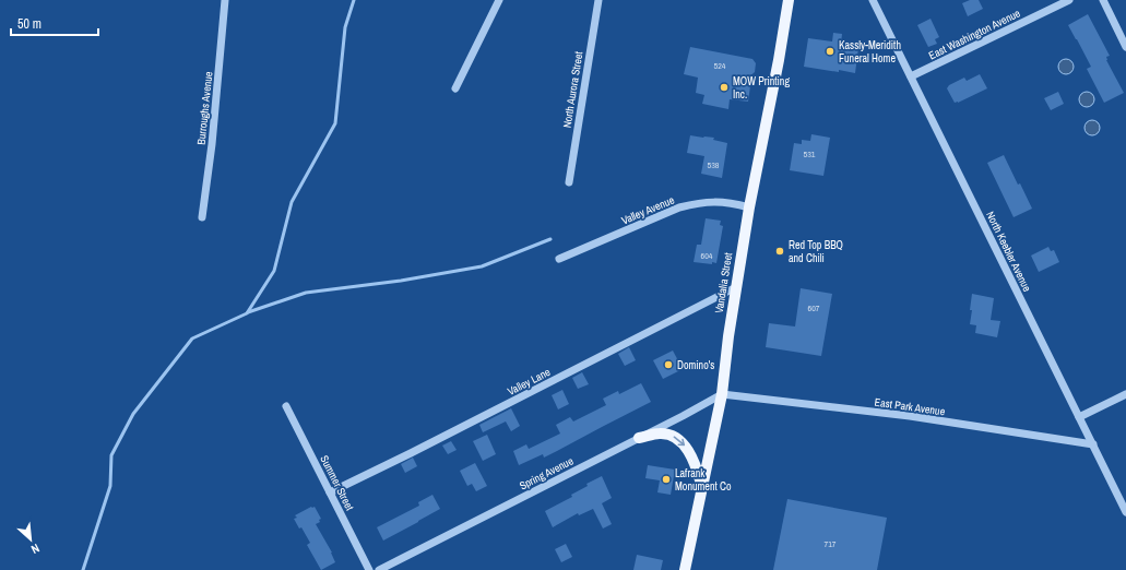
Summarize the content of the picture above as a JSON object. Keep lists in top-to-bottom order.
{
  "streets": {
    "main road": ["Vandalia Street"],
    "street": [
      "East Washington Avenue",
      "North Aurora Street",
      "Burroughs Avenue",
      "Valley Avenue",
      "North Keebler Avenue",
      "Valley Lane",
      "East Park Avenue",
      "Spring Avenue",
      "Summer Street"
    ]
  },
  "crossings": [
    ["East Washington Avenue", "North Keebler Avenue"],
    ["Valley Avenue", "Vandalia Street"],
    ["North Keebler Avenue", "East Park Avenue"],
    ["Vandalia Street", "Valley Lane"],
    ["Vandalia Street", "East Park Avenue"],
    ["Vandalia Street", "Spring Avenue"],
    ["Valley Lane", "Summer Street"],
    ["East Park Avenue", "Spring Avenue"]
  ],
  "places": [
    "Kassly-Meridith Funeral Home",
    "MOW Printing Inc.",
    "Red Top BBQ and Chili",
    "Domino's",
    "Lafrank Monument Co"
  ],
  "house_numbers": [
    "524",
    "531",
    "538",
    "604",
    "607",
    "717"
  ],
  "scale_bar": "50 m",
  "north": "bottom right"
}
